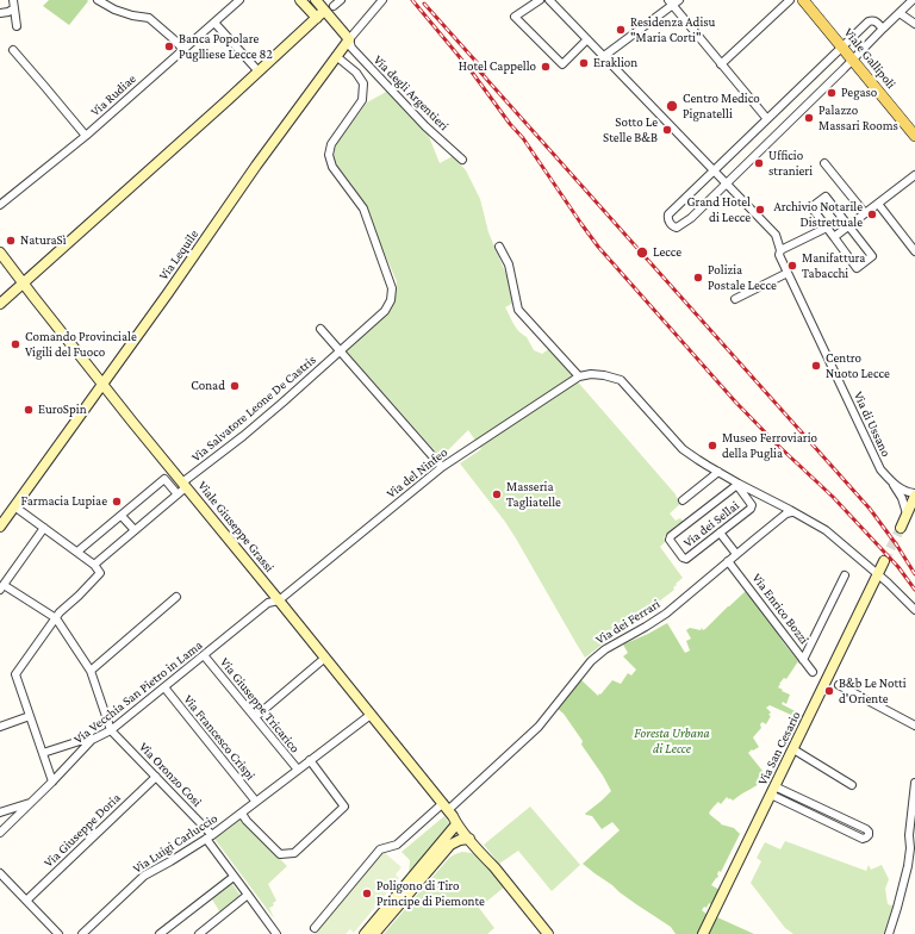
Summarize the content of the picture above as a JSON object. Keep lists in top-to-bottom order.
{
  "streets": {
    "main road": [
      "Viale Gallipoli",
      "Via Lequile",
      "Viale Giuseppe Grassi",
      "Via San Cesario"
    ],
    "street": [
      "Via degli Argentieri",
      "Via Rudiae",
      "Via Salvatore Leone De Castris",
      "Via di Ussano",
      "Via del Ninfeo",
      "Via dei Sellai",
      "Via Enrico Bozzi",
      "Via dei Ferrari",
      "Via Vecchia San Pietro in Lama",
      "Via Giuseppe Tricarico",
      "Via Francesco Crispi",
      "Via Oronzo Cosi",
      "Via Giuseppe Doria",
      "Via Luigi Carluccio"
    ]
  },
  "crossings": [
    ["Via degli Argentieri", "Via Lequile"],
    ["Via Lequile", "Via Salvatore Leone De Castris"],
    ["Via Lequile", "Viale Giuseppe Grassi"],
    ["Via Salvatore Leone De Castris", "Viale Giuseppe Grassi"],
    ["Via del Ninfeo", "Viale Giuseppe Grassi"],
    ["Via del Ninfeo", "Via Vecchia San Pietro in Lama"],
    ["Viale Giuseppe Grassi", "Via dei Ferrari"],
    ["Viale Giuseppe Grassi", "Via Vecchia San Pietro in Lama"],
    ["Viale Giuseppe Grassi", "Via Luigi Carluccio"],
    ["Via Enrico Bozzi", "Via dei Ferrari"],
    ["Via Vecchia San Pietro in Lama", "Via Giuseppe Tricarico"],
    ["Via Vecchia San Pietro in Lama", "Via Francesco Crispi"],
    ["Via Vecchia San Pietro in Lama", "Via Oronzo Cosi"],
    ["Via Giuseppe Tricarico", "Via Luigi Carluccio"],
    ["Via Francesco Crispi", "Via Luigi Carluccio"],
    ["Via Oronzo Cosi", "Via Giuseppe Doria"],
    ["Via Oronzo Cosi", "Via Luigi Carluccio"]
  ],
  "parks": ["Foresta Urbana di Lecce"],
  "places": [
    "Residenza Adisu \"Maria Corti\"",
    "Banca Popolare Puglliese Lecce 82",
    "Eraklion",
    "Hotel Cappello",
    "Pegaso",
    "Centro Medico Pignatelli",
    "Palazzo Massari Rooms",
    "Sotto Le Stelle B&B",
    "Ufficio stranieri",
    "Grand Hotel di Lecce",
    "Archivio Notarile Distrettuale",
    "NaturaSì",
    "Lecce",
    "Manifattura Tabacchi",
    "Polizia Postale Lecce",
    "Comando Provinciale Vigili del Fuoco",
    "Centro Nuoto Lecce",
    "Conad",
    "EuroSpin",
    "Museo Ferroviario della Puglia",
    "Masseria Tagliatelle",
    "Farmacia Lupiae",
    "B&b Le Notti d'Oriente",
    "Poligono di Tiro Principe di Piemonte"
  ]
}
